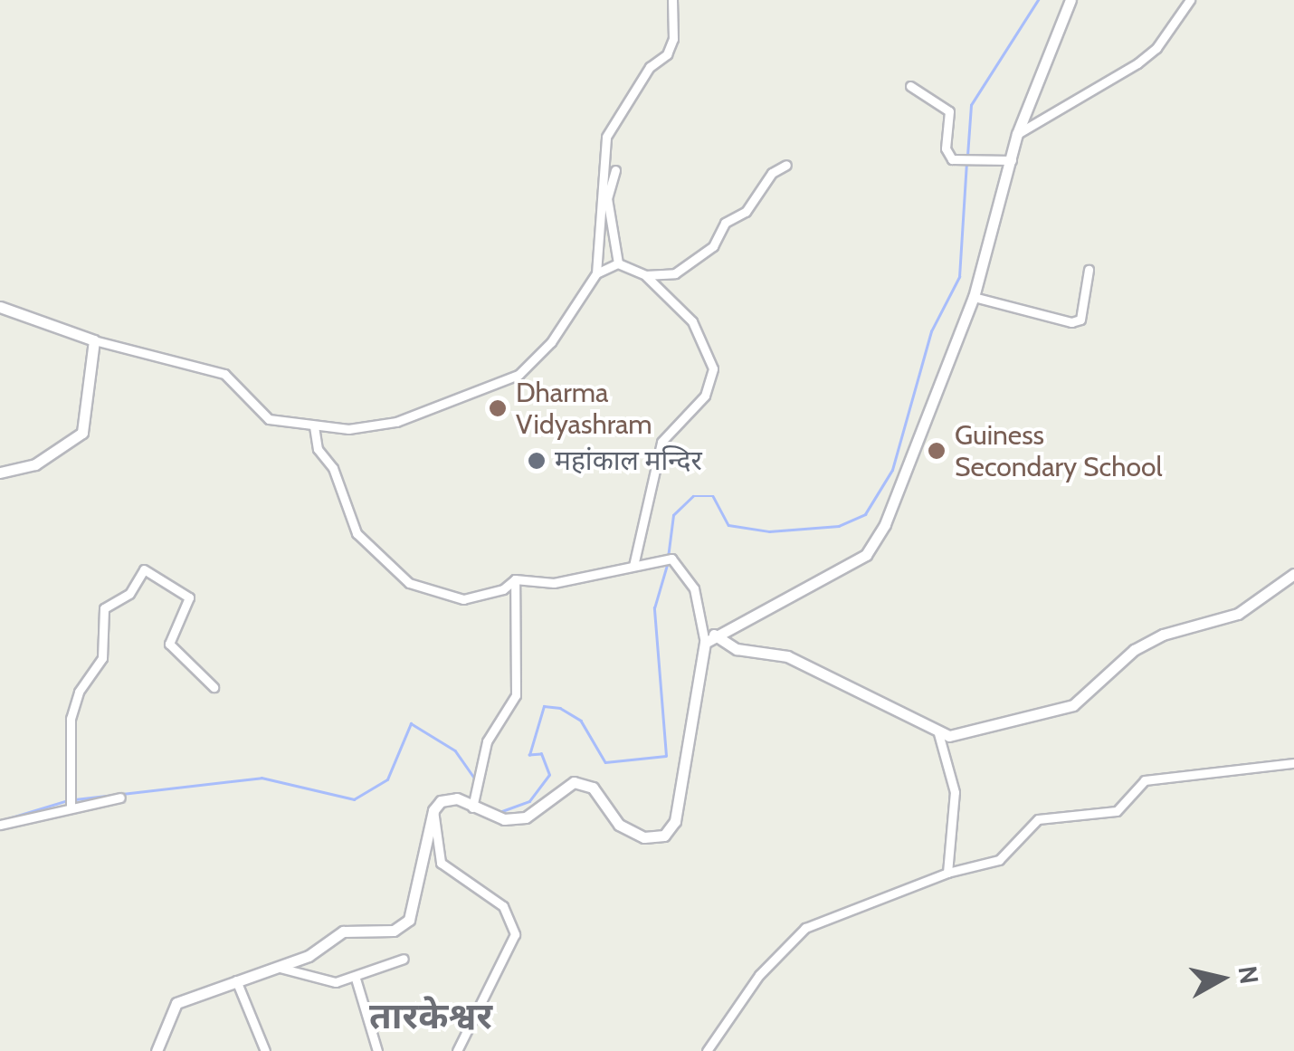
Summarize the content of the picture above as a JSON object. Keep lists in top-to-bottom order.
{
  "districts": ["तारकेश्वर"],
  "places": ["Dharma Vidyashram", "Guiness Secondary School", "महांकाल मन्दिर"],
  "north": "right"
}
